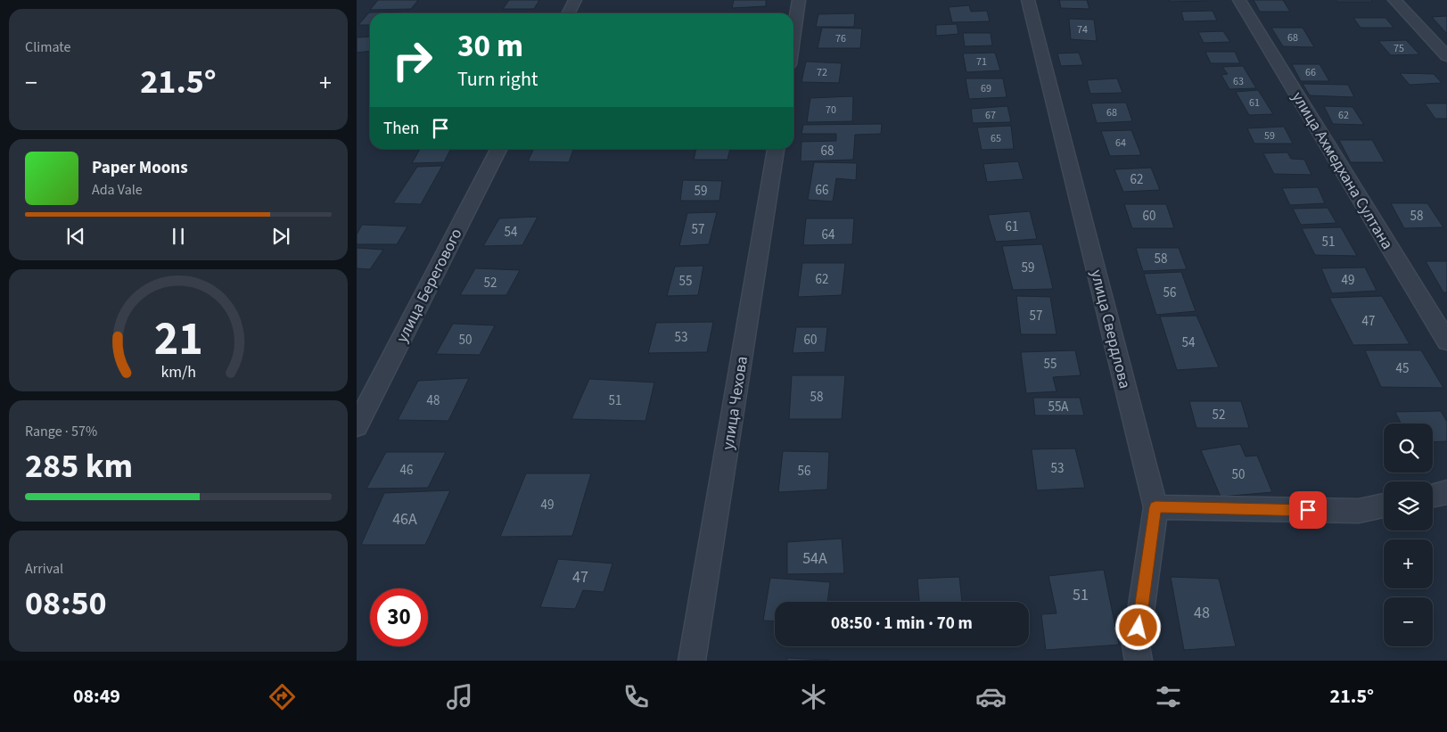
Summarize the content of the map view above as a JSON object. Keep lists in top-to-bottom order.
{
  "streets": {
    "street": [
      "улица Ахмедхана Султана",
      "улица Берегового",
      "улица Свердлова",
      "улица Чехова"
    ]
  },
  "house_numbers": [
    "74",
    "68",
    "76",
    "75",
    "71",
    "72",
    "66",
    "63",
    "69",
    "61",
    "70",
    "68",
    "67",
    "62",
    "59",
    "65",
    "64",
    "68",
    "62",
    "66",
    "59",
    "60",
    "58",
    "61",
    "57",
    "54",
    "64",
    "51",
    "58",
    "59",
    "62",
    "49",
    "55",
    "52",
    "56",
    "57",
    "47",
    "53",
    "50",
    "60",
    "54",
    "55",
    "45",
    "58",
    "48",
    "51",
    "55А",
    "52",
    "53",
    "46",
    "56",
    "50",
    "49",
    "46А",
    "54А",
    "47",
    "51",
    "48"
  ],
  "page": {
    "tile": [
      "Climate",
      ["Range · 57%", "285 km"],
      ["Arrival", "08:50"]
    ],
    "turn": ["30 m", "Turn right"],
    "heat": ["−", "21.5°", "+"],
    "then": "Then",
    "song": ["Paper Moons", "Ada Vale"],
    "map_buttons": ["+", "−"],
    "limit": "30",
    "trip": "08:50 · 1 min · 70 m",
    "tabs": ["08:49", "21.5°"],
    "gauge": ["21", "km/h"]
  }
}
